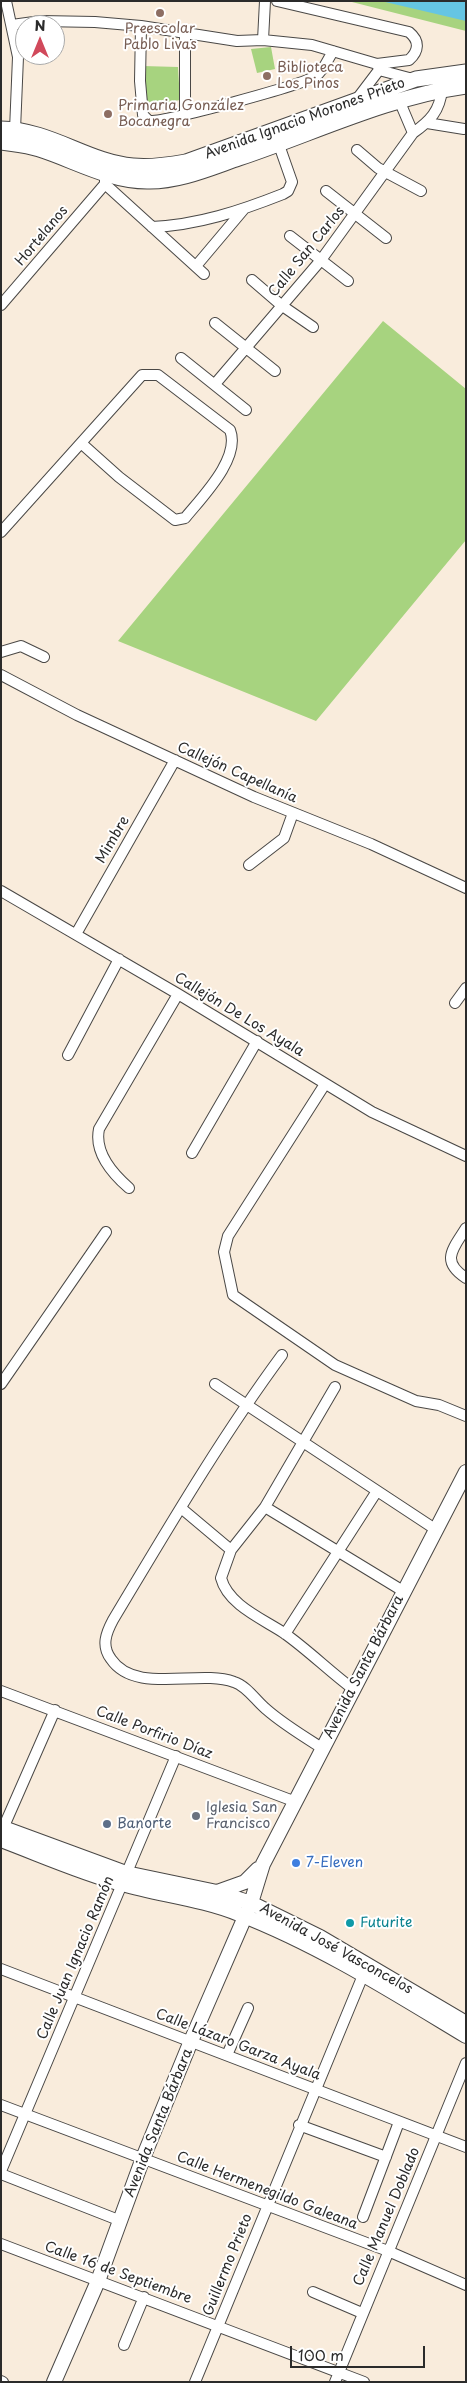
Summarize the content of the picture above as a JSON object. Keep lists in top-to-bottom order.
{
  "streets": {
    "main road": ["Avenida Ignacio Morones Prieto"],
    "street": [
      "Hortelanos",
      "Calle San Carlos",
      "Callejón Capellanía",
      "Mimbre",
      "Callejón De Los Ayala",
      "Avenida Santa Bárbara",
      "Calle Porfirio Díaz",
      "Avenida José Vasconcelos",
      "Calle Juan Ignacio Ramón",
      "Calle Lázaro Garza Ayala",
      "Calle Hermenegildo Galeana",
      "Calle Manuel Doblado",
      "Guillermo Prieto",
      "Calle 16 de Septiembre"
    ]
  },
  "crossings": [
    ["Avenida Ignacio Morones Prieto", "Hortelanos"],
    ["Avenida Ignacio Morones Prieto", "Calle San Carlos"],
    ["Callejón Capellanía", "Mimbre"],
    ["Mimbre", "Callejón De Los Ayala"],
    ["Avenida Santa Bárbara", "Calle Porfirio Díaz"],
    ["Avenida Santa Bárbara", "Avenida José Vasconcelos"],
    ["Avenida Santa Bárbara", "Calle Lázaro Garza Ayala"],
    ["Avenida Santa Bárbara", "Calle Hermenegildo Galeana"],
    ["Avenida Santa Bárbara", "Calle 16 de Septiembre"],
    ["Calle Porfirio Díaz", "Calle Juan Ignacio Ramón"],
    ["Avenida José Vasconcelos", "Calle Juan Ignacio Ramón"],
    ["Avenida José Vasconcelos", "Guillermo Prieto"],
    ["Calle Juan Ignacio Ramón", "Calle Lázaro Garza Ayala"],
    ["Calle Juan Ignacio Ramón", "Calle Hermenegildo Galeana"],
    ["Calle Lázaro Garza Ayala", "Calle Manuel Doblado"],
    ["Calle Lázaro Garza Ayala", "Guillermo Prieto"],
    ["Calle Hermenegildo Galeana", "Calle Manuel Doblado"],
    ["Calle Hermenegildo Galeana", "Guillermo Prieto"],
    ["Calle Manuel Doblado", "Calle 16 de Septiembre"],
    ["Guillermo Prieto", "Calle 16 de Septiembre"]
  ],
  "places": [
    "Preescolar Pablo Livas",
    "Biblioteca Los Pinos",
    "Primaria González Bocanegra",
    "Iglesia San Francisco",
    "Banorte",
    "7-Eleven",
    "Futurite"
  ],
  "scale_bar": "100 m",
  "north": "top"
}
